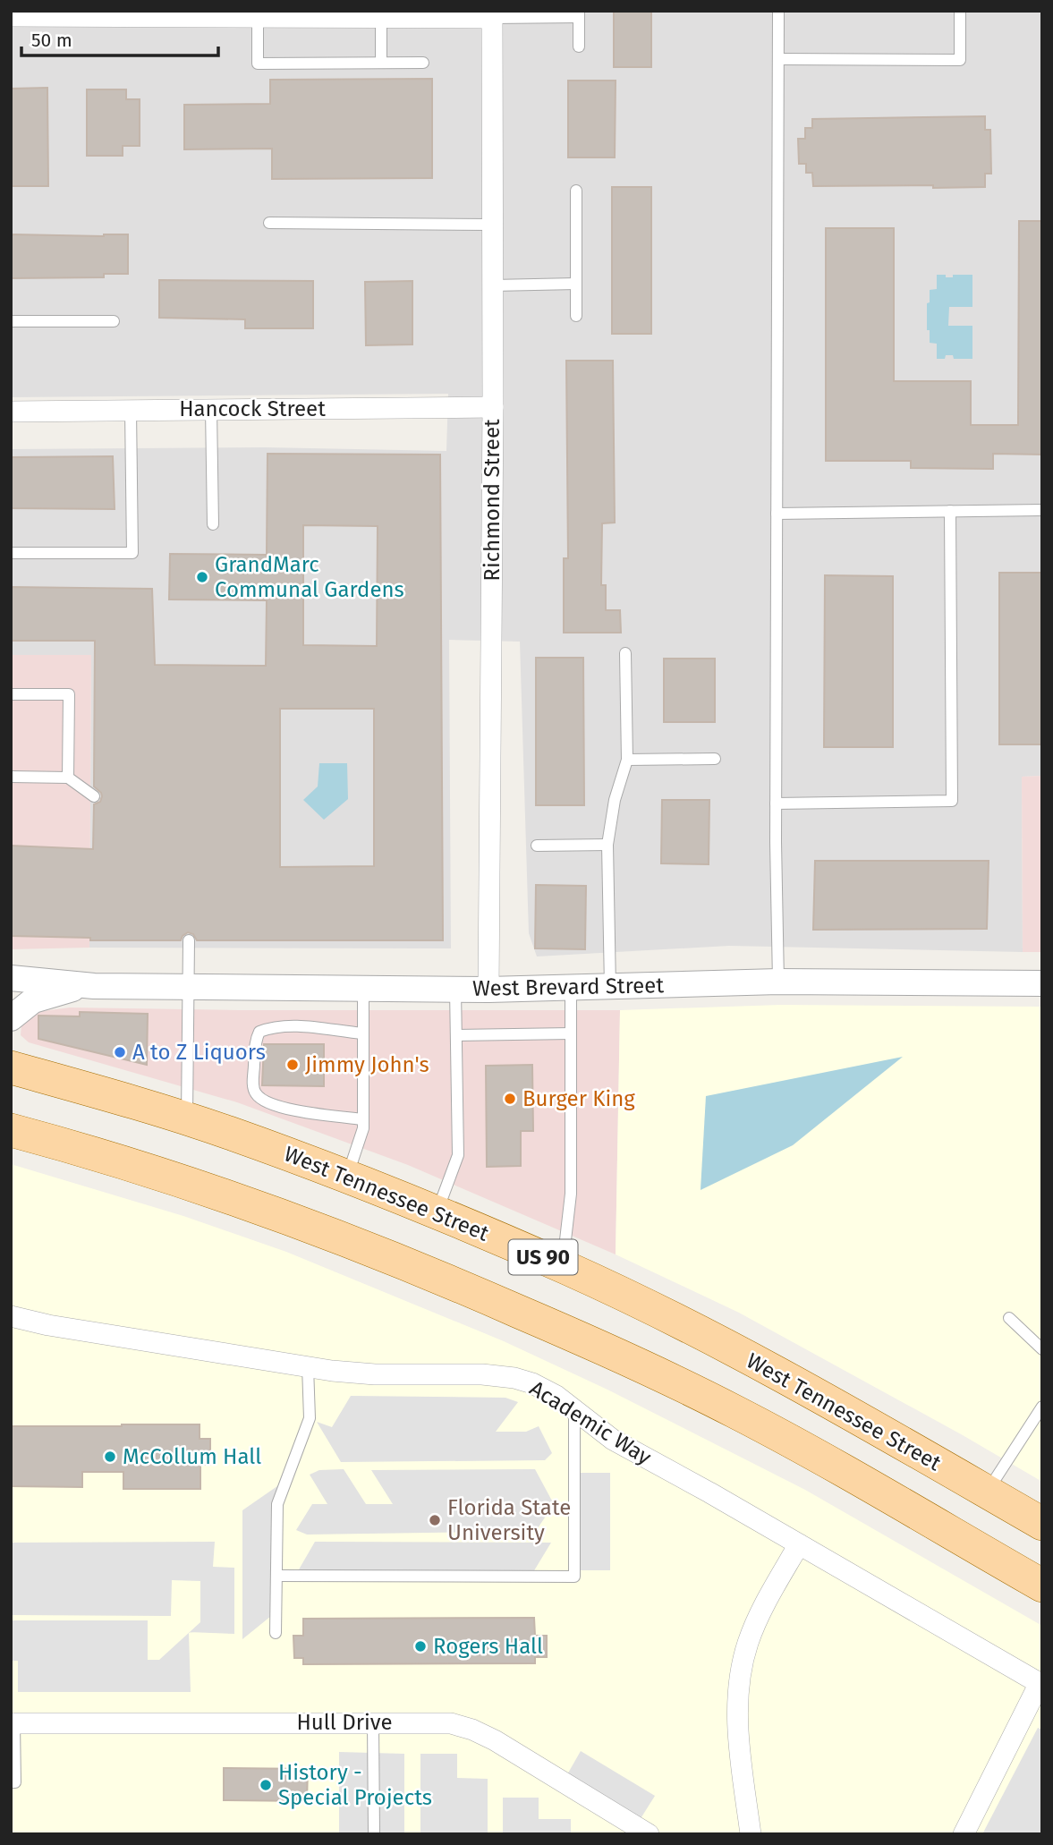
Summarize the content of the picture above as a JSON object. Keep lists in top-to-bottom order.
{
  "streets": {
    "main road": ["West Tennessee Street", "US 90"],
    "street": [
      "Hancock Street",
      "Richmond Street",
      "West Brevard Street",
      "Academic Way",
      "Hull Drive"
    ]
  },
  "crossings": [
    ["Hancock Street", "Richmond Street"],
    ["Richmond Street", "West Brevard Street"]
  ],
  "places": [
    "GrandMarc Communal Gardens",
    "A to Z Liquors",
    "Jimmy John's",
    "Burger King",
    "McCollum Hall",
    "Florida State University",
    "Rogers Hall",
    "History - Special Projects"
  ],
  "scale_bar": "50 m"
}
